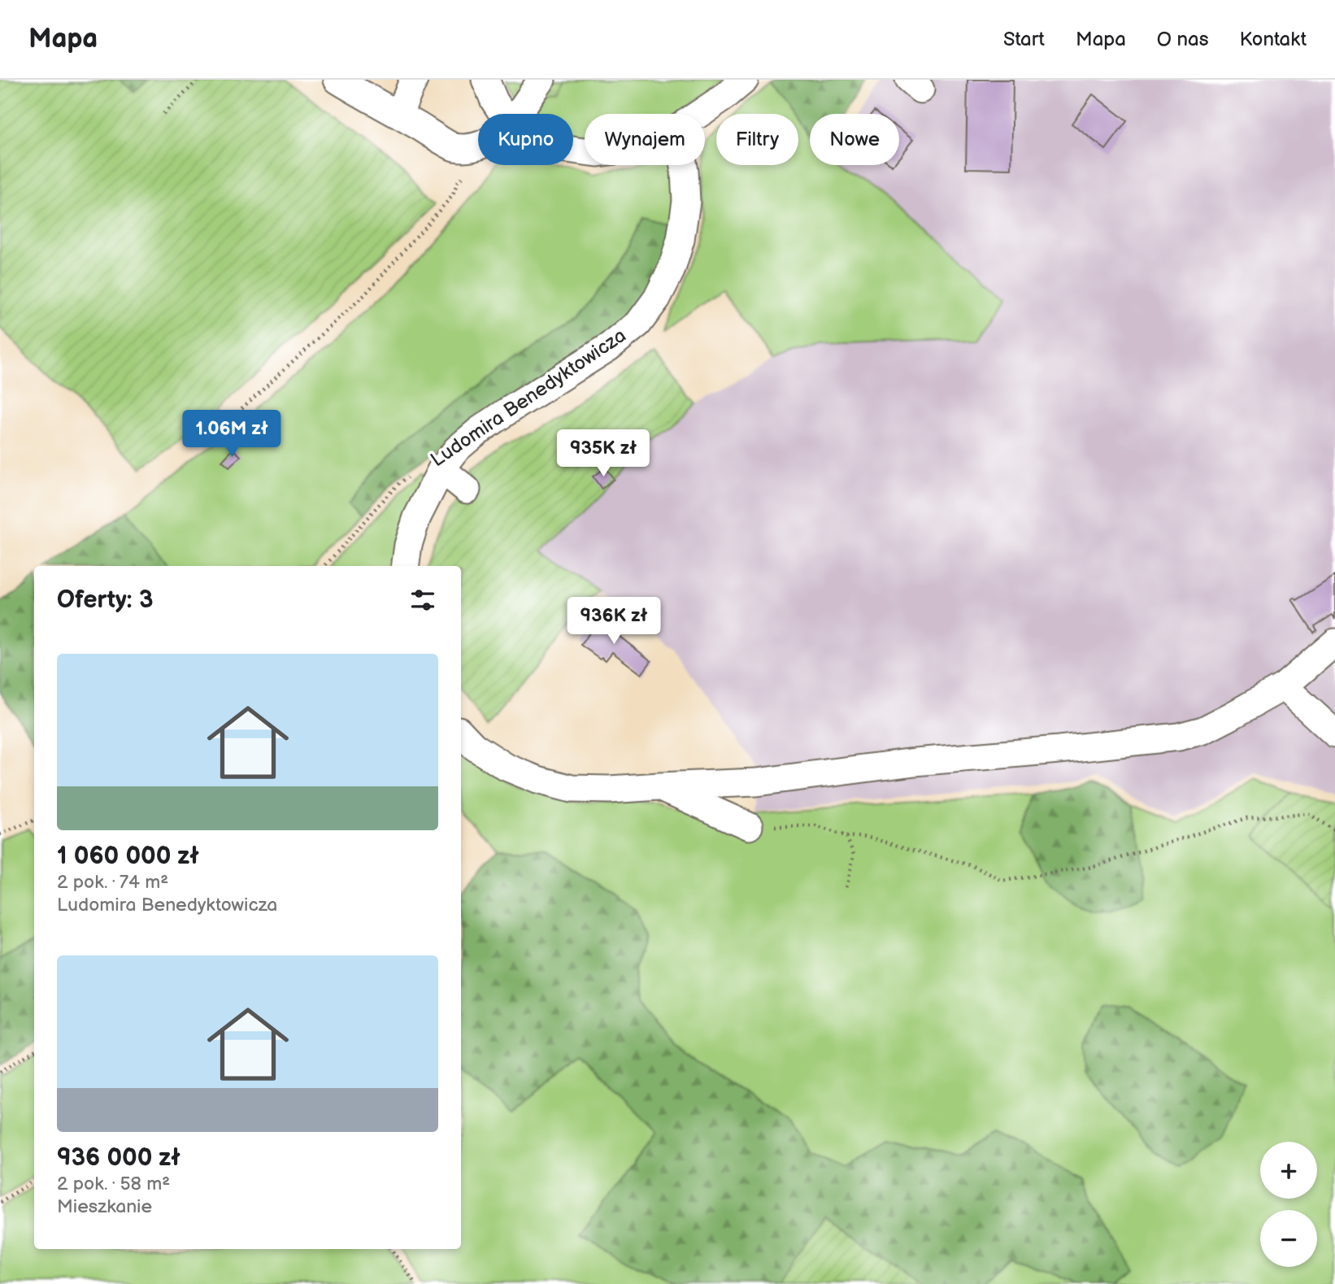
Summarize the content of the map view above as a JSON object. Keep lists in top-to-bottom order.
{
  "streets": {
    "street": ["Ludomira Benedyktowicza"]
  },
  "page": {
    "header": "Mapa",
    "nav": [
      "Start",
      "Mapa",
      "O nas",
      "Kontakt"
    ],
    "chip": [
      "Kupno",
      "Wynajem",
      "Filtry",
      "Nowe"
    ],
    "price": ["1.06M zł", "935K zł", "936K zł"],
    "heading": "Oferty: 3",
    "list": [
      {
        "name": "1 060 000 zł",
        "note": "2 pok. · 74 m² · Ludomira Benedyktowicza"
      },
      {
        "name": "936 000 zł",
        "note": "2 pok. · 58 m² · Mieszkanie"
      }
    ],
    "map_buttons": ["+", "−"]
  }
}
